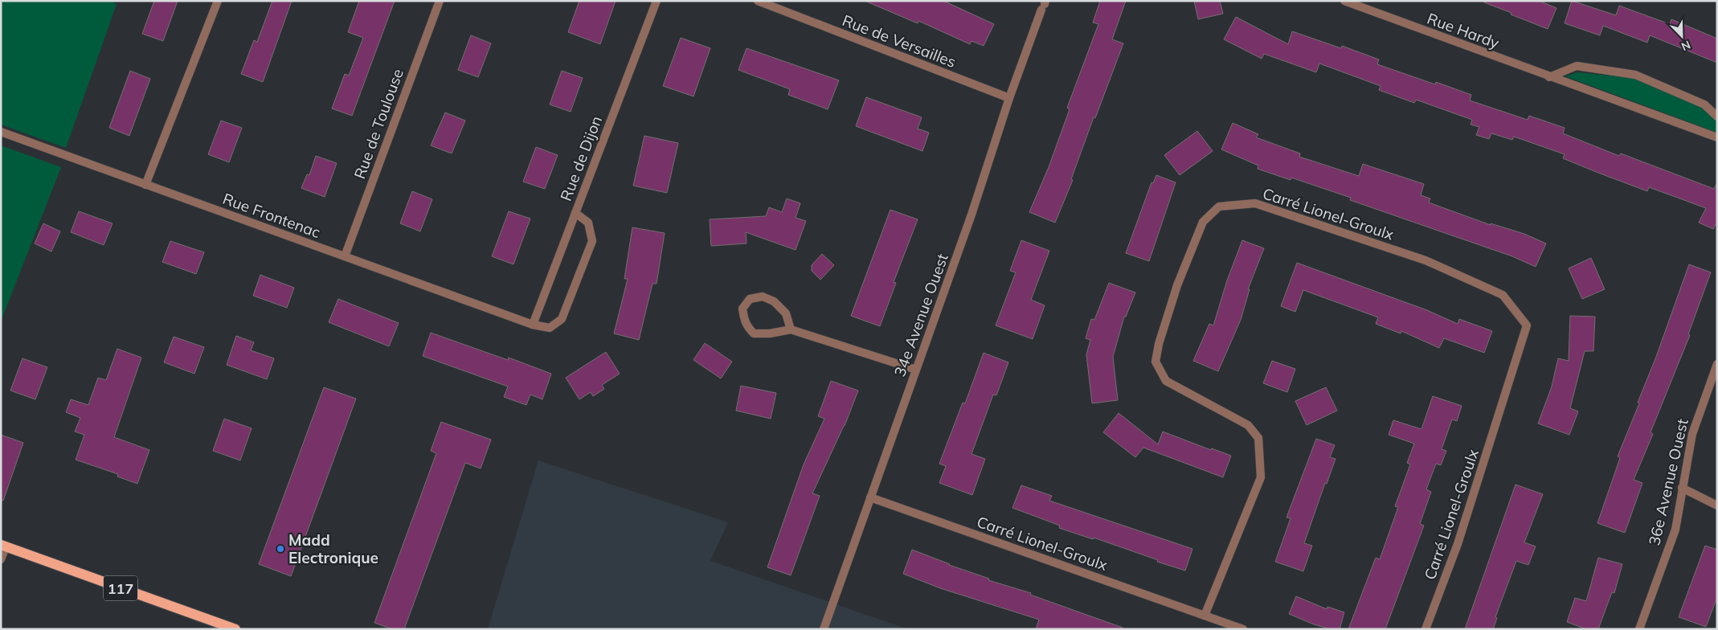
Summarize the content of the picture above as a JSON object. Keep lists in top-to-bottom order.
{
  "streets": {
    "main road": ["117"],
    "street": [
      "Rue Hardy",
      "Rue de Versailles",
      "Rue de Toulouse",
      "Rue de Dijon",
      "Carré Lionel-Groulx",
      "Rue Frontenac",
      "34e Avenue Ouest",
      "36e Avenue Ouest"
    ]
  },
  "crossings": [
    ["Rue de Versailles", "34e Avenue Ouest"],
    ["Rue de Toulouse", "Rue Frontenac"],
    ["Rue de Dijon", "Rue Frontenac"],
    ["Carré Lionel-Groulx", "34e Avenue Ouest"]
  ],
  "places": ["Madd Electronique"],
  "north": "bottom right"
}
